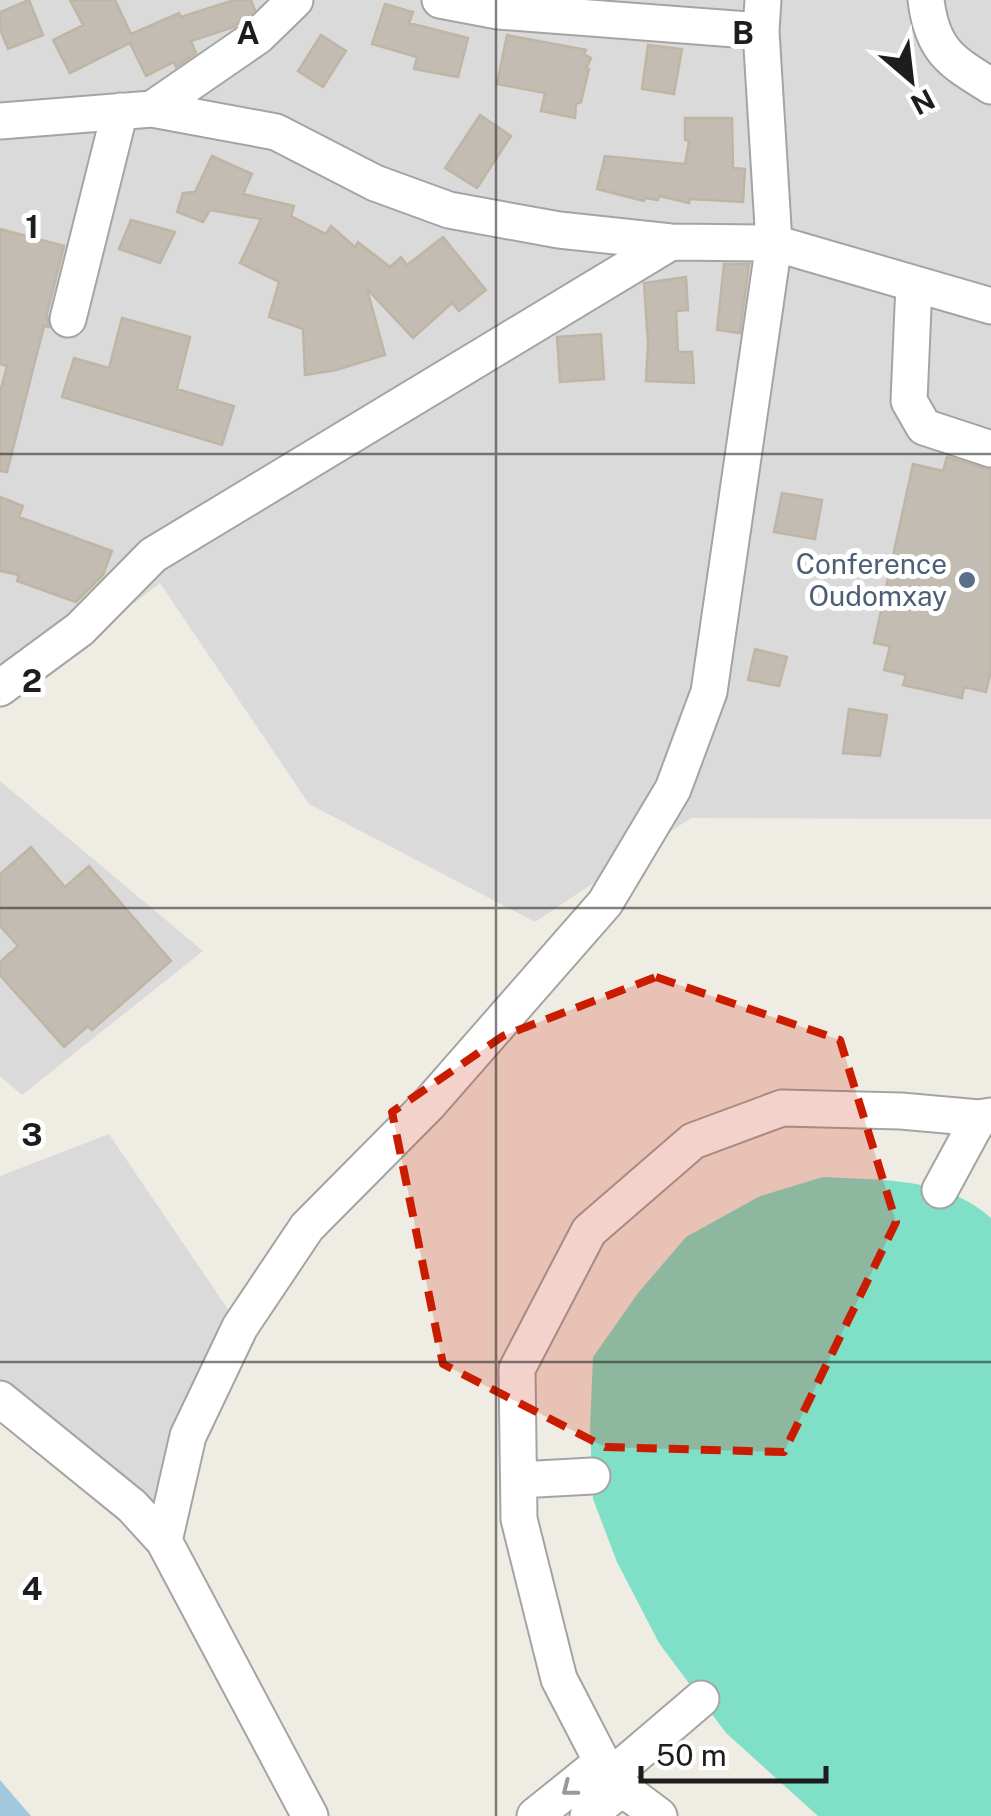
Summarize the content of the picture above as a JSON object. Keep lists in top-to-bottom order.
{
  "places": ["Conference Oudomxay"],
  "scale_bar": "50 m",
  "north": "bottom right",
  "grid": {
    "columns": ["A", "B"],
    "rows": [
      "1",
      "2",
      "3",
      "4"
    ]
  }
}
